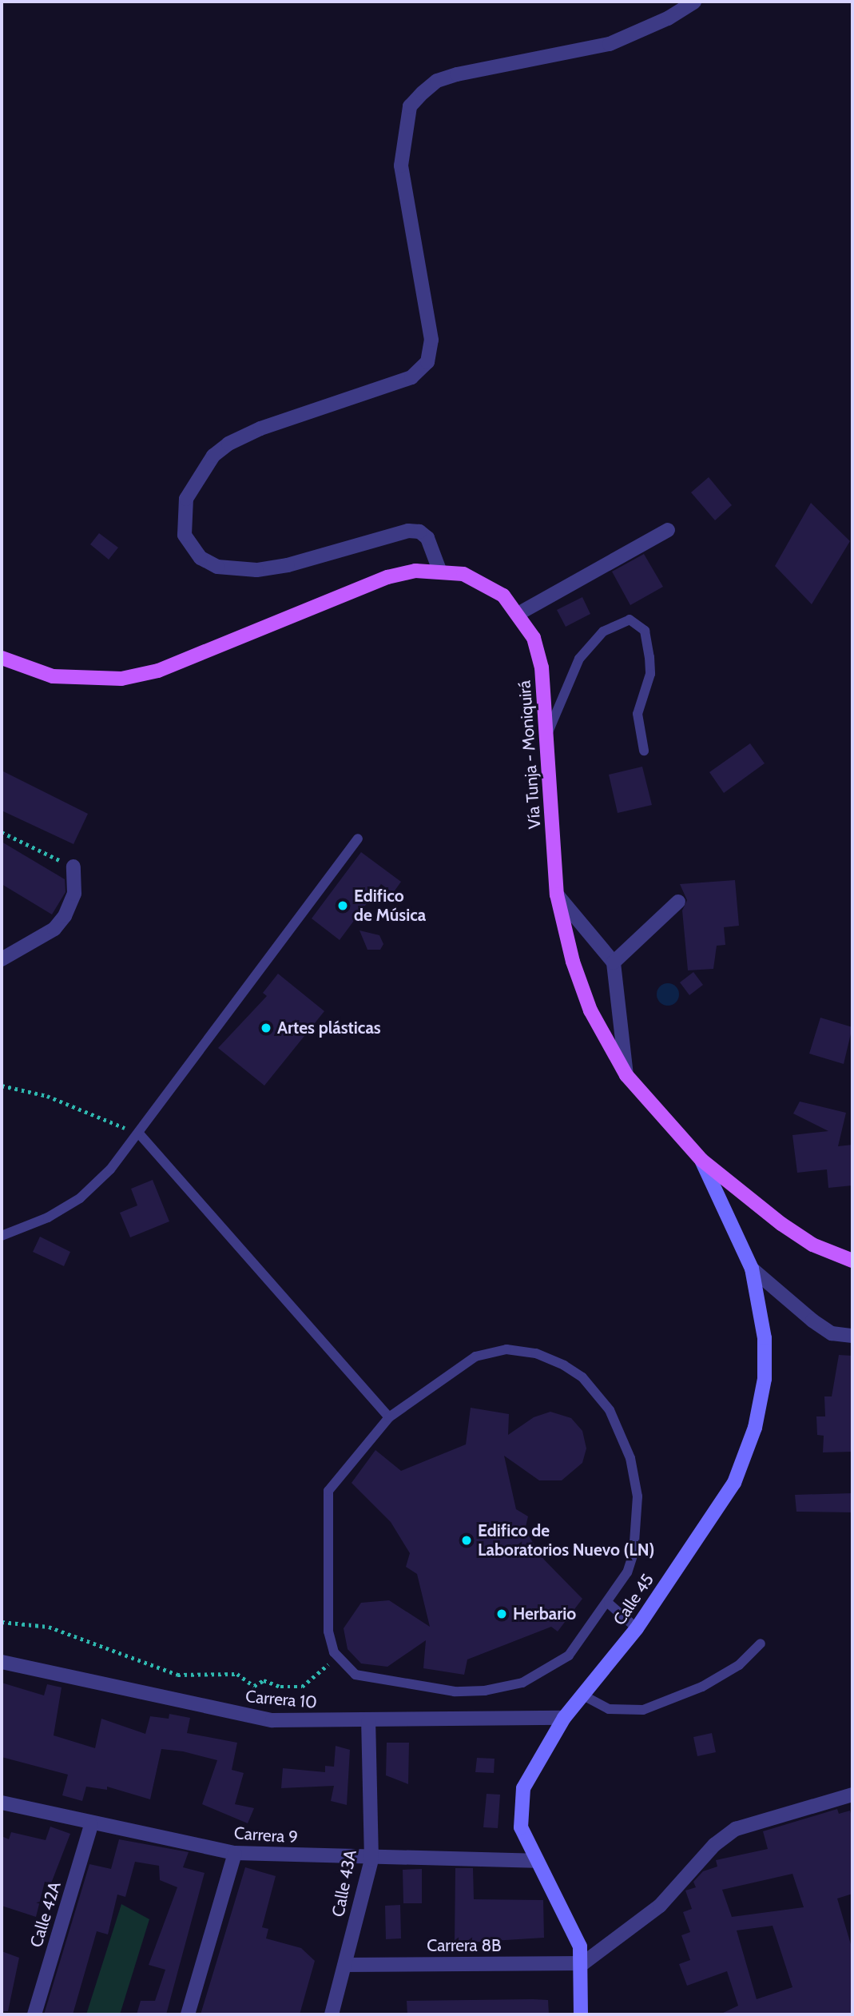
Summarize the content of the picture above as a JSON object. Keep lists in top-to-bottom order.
{
  "streets": {
    "main road": ["Vía Tunja - Moniquirá"],
    "street": [
      "Calle 45",
      "Carrera 10",
      "Carrera 9",
      "Calle 43A",
      "Calle 42A",
      "Carrera 8B"
    ]
  },
  "crossings": [
    ["Vía Tunja - Moniquirá", "Calle 45"],
    ["Calle 45", "Carrera 10"],
    ["Calle 45", "Carrera 9"],
    ["Calle 45", "Carrera 8B"],
    ["Carrera 10", "Calle 43A"],
    ["Carrera 9", "Calle 43A"],
    ["Carrera 9", "Calle 42A"],
    ["Calle 43A", "Carrera 8B"]
  ],
  "places": [
    "Edifico de Música",
    "Artes plásticas",
    "Edifico de Laboratorios Nuevo (LN)",
    "Herbario"
  ]
}
